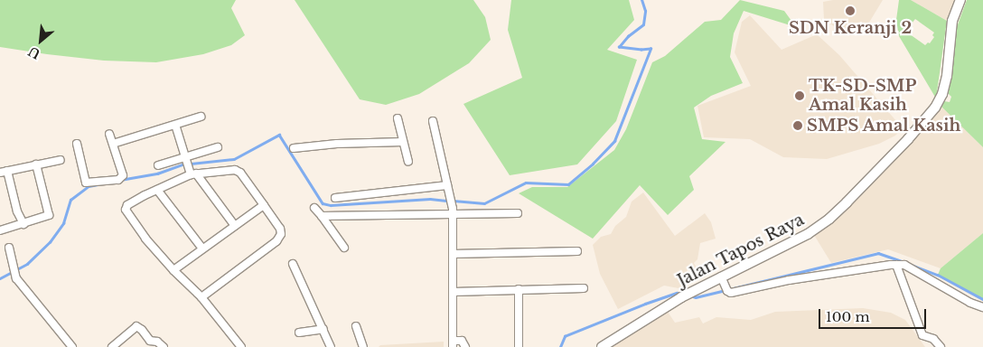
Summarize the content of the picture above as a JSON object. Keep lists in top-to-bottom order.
{
  "streets": {
    "main road": ["Jalan Tapos Raya"]
  },
  "places": ["SDN Keranji 2", "TK-SD-SMP Amal Kasih", "SMPS Amal Kasih"],
  "scale_bar": "100 m",
  "north": "bottom left"
}
